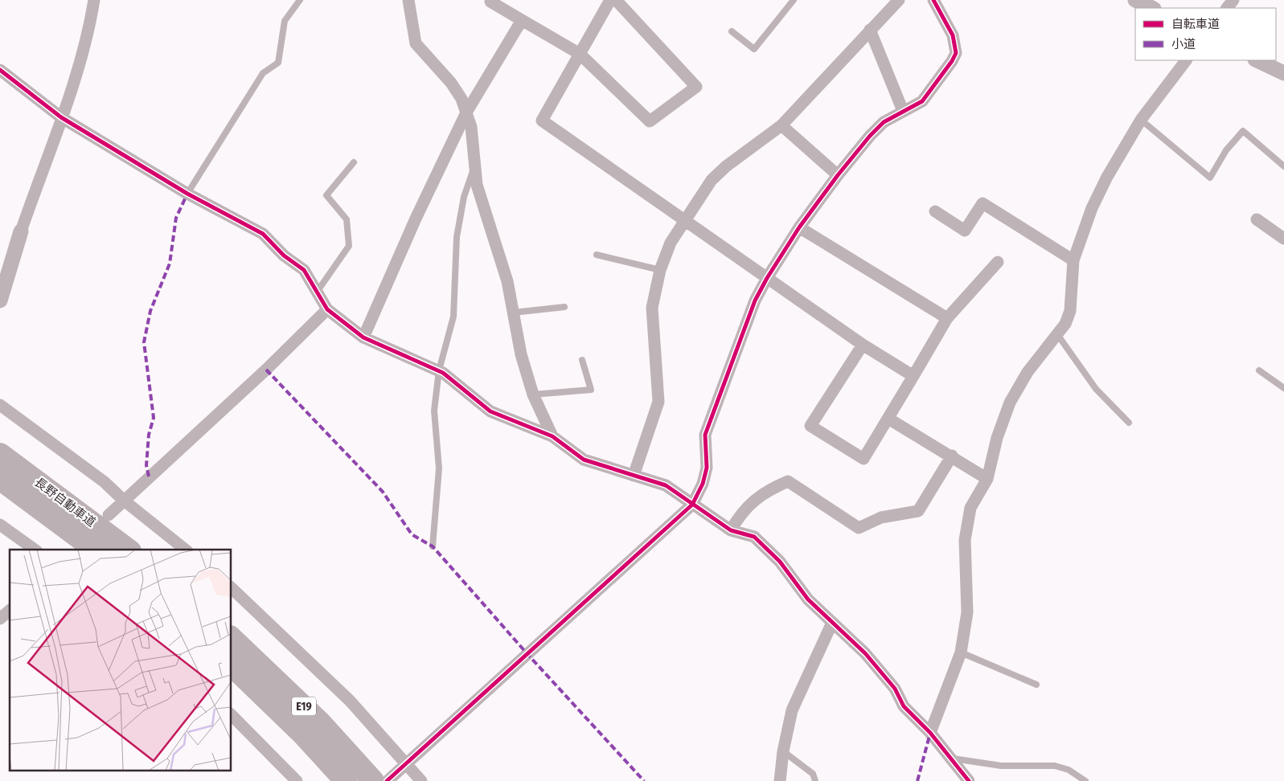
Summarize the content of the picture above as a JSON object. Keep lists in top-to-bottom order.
{
  "streets": {
    "highway": ["長野自動車道", "E19"]
  },
  "legend": ["自転車道", "小道"]
}
